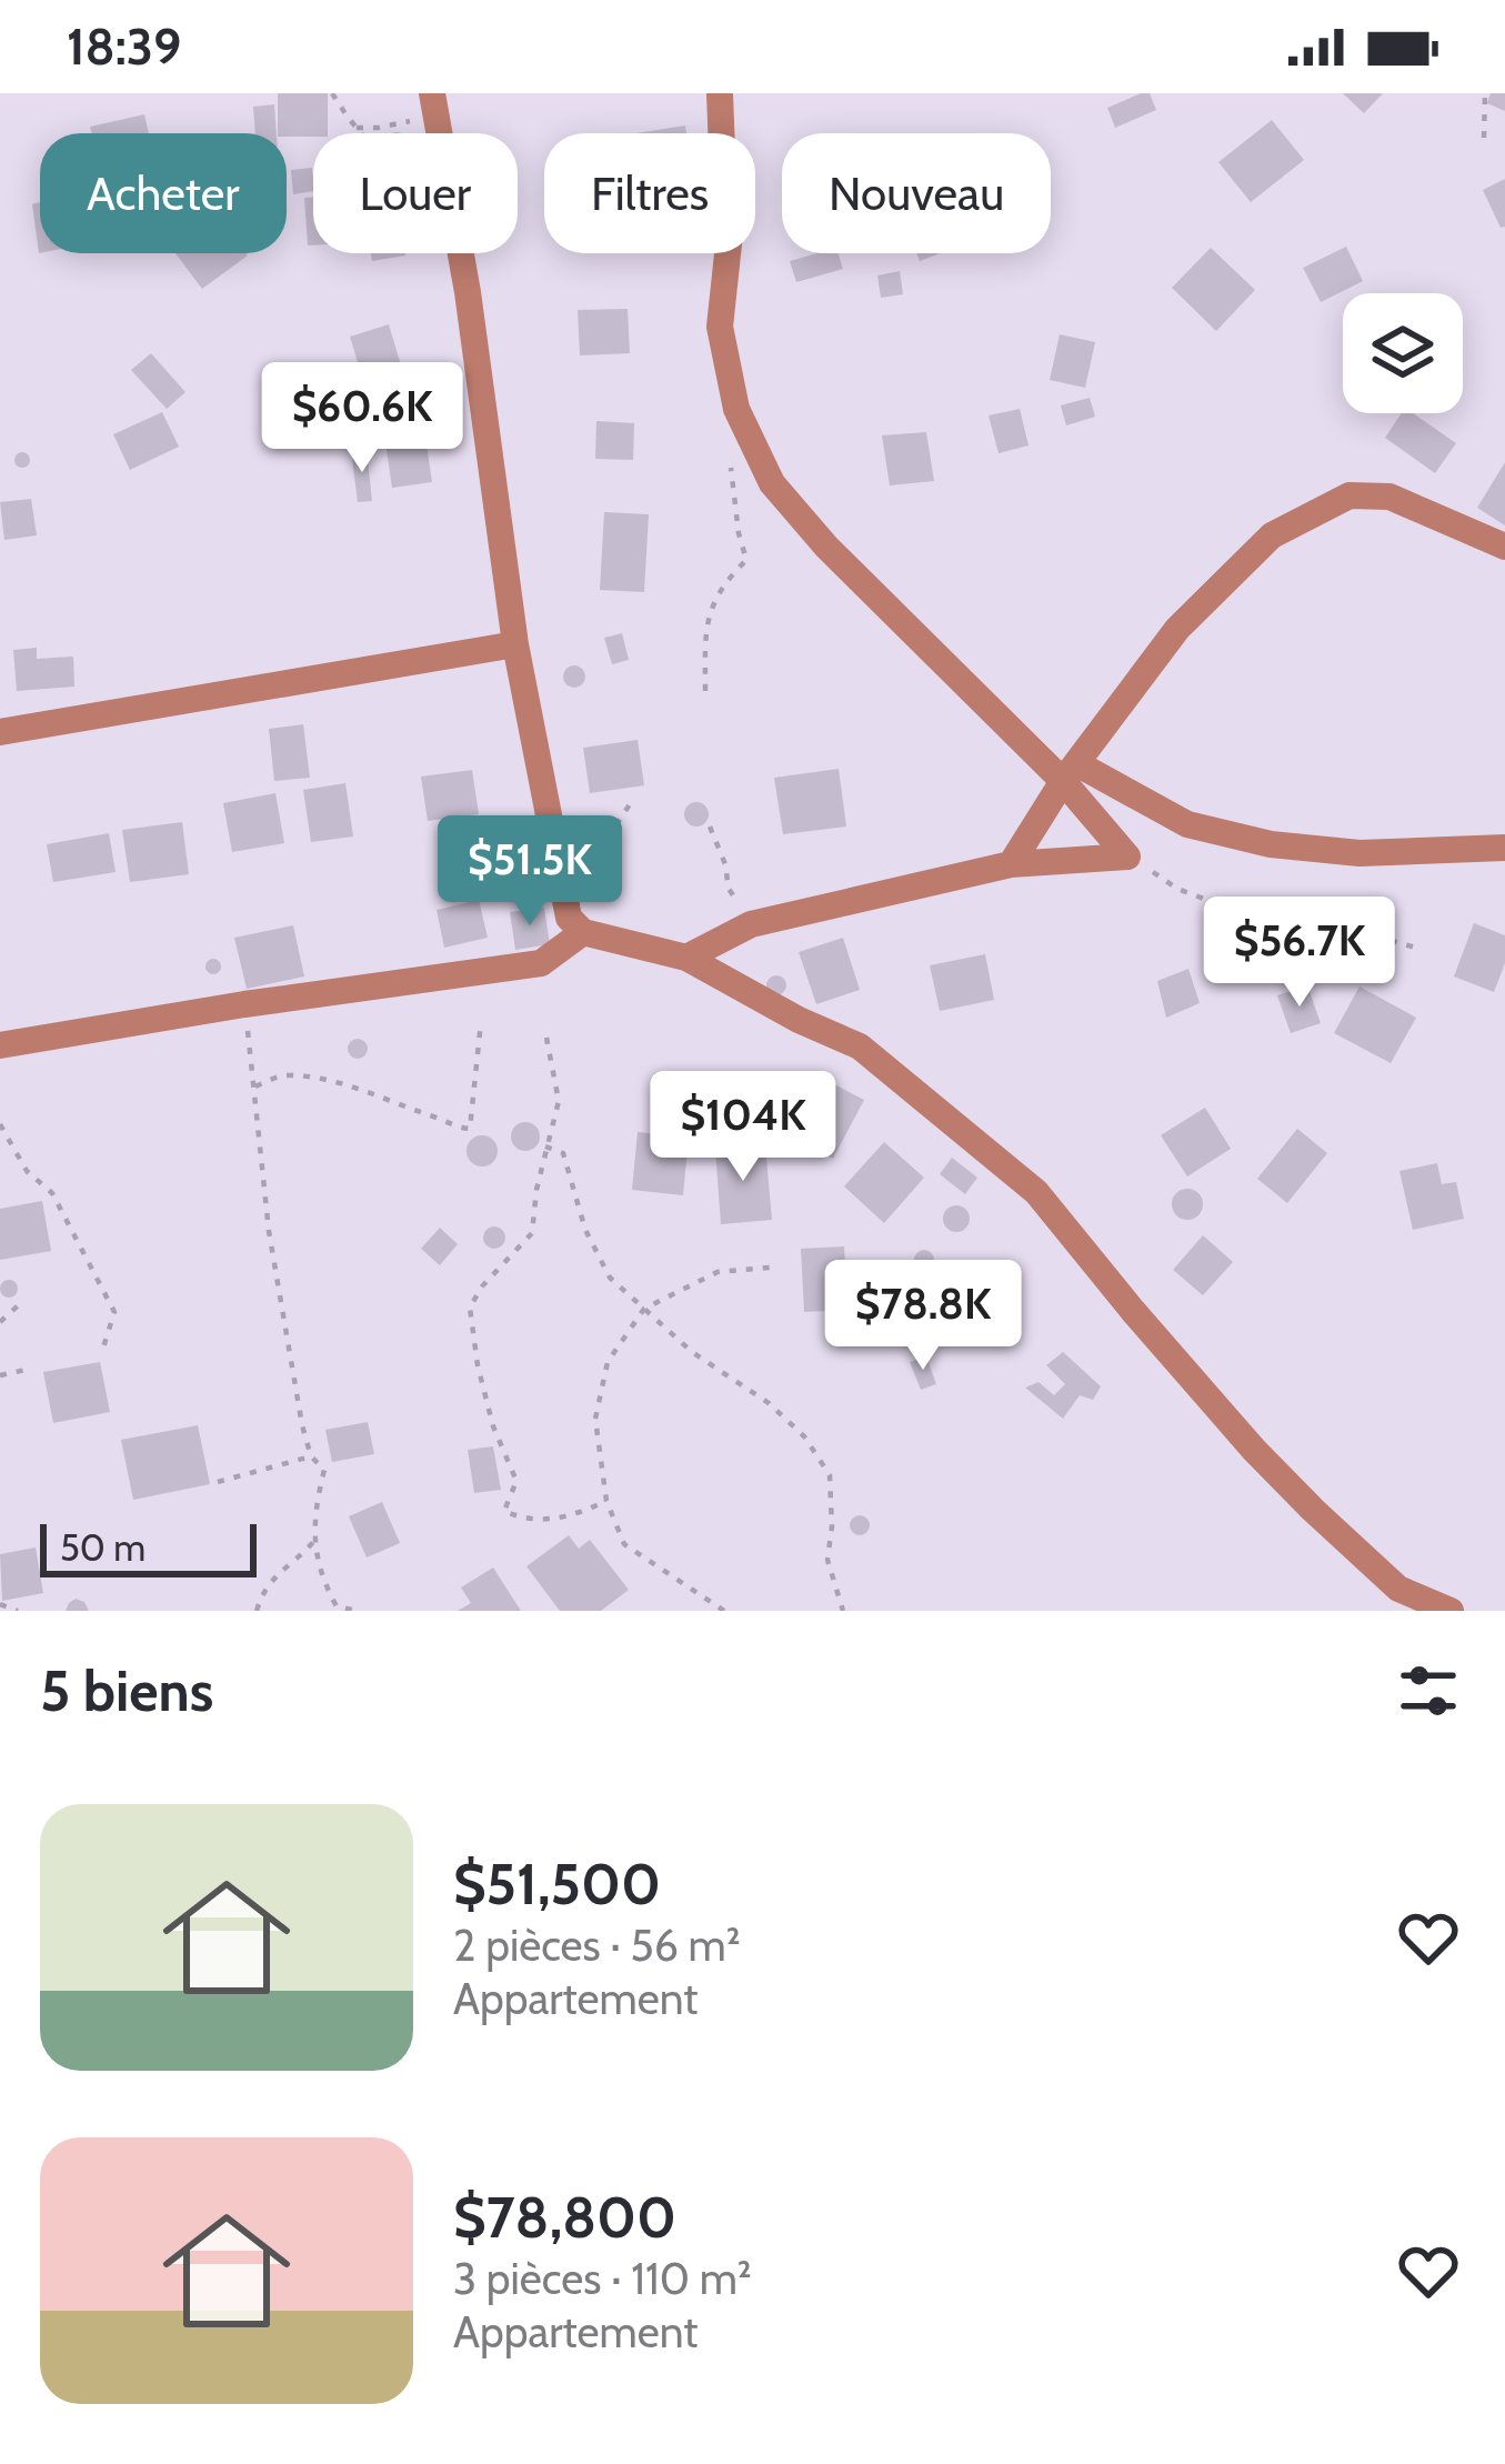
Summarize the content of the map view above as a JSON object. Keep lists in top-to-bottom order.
{
  "scale_bar": "50 m",
  "page": {
    "status": "18:39",
    "chip": [
      "Acheter",
      "Louer",
      "Filtres",
      "Nouveau"
    ],
    "price": [
      "$60.6K",
      "$51.5K",
      "$56.7K",
      "$104K",
      "$78.8K"
    ],
    "scale": "50 m",
    "heading": "5 biens",
    "list": [
      {
        "name": "$51,500",
        "note": "2 pièces · 56 m² · Appartement"
      },
      {
        "name": "$78,800",
        "note": "3 pièces · 110 m² · Appartement"
      }
    ]
  }
}
